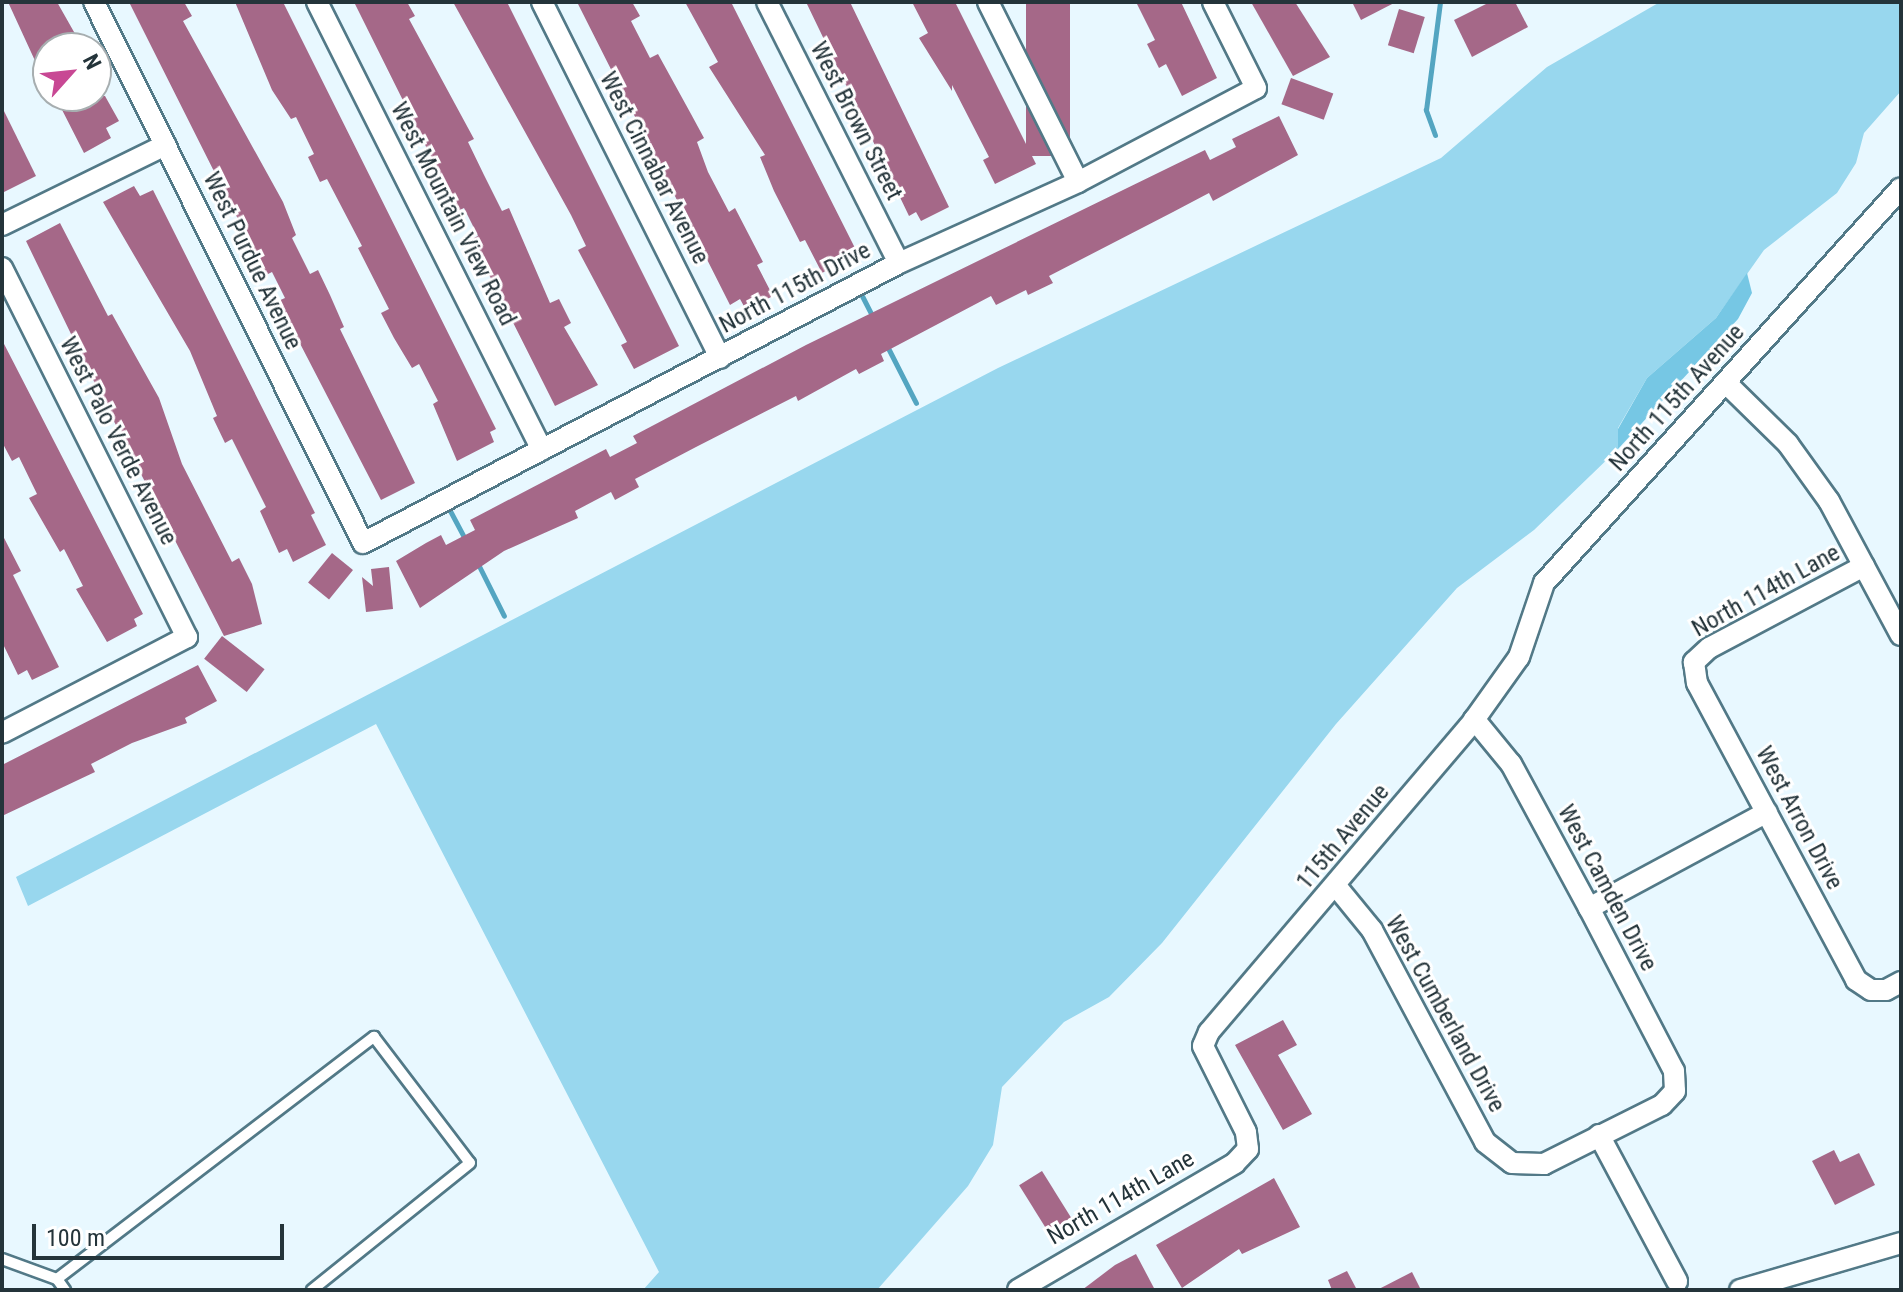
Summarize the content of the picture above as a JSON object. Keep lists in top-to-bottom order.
{
  "streets": {
    "street": [
      "West Brown Street",
      "West Cinnabar Avenue",
      "West Mountain View Road",
      "West Purdue Avenue",
      "North 115th Drive",
      "North 115th Avenue",
      "West Palo Verde Avenue",
      "North 114th Lane",
      "West Arron Drive",
      "115th Avenue",
      "West Camden Drive",
      "West Cumberland Drive"
    ]
  },
  "crossings": [
    ["West Brown Street", "North 115th Drive"],
    ["West Cinnabar Avenue", "North 115th Drive"],
    ["West Mountain View Road", "North 115th Drive"],
    ["West Purdue Avenue", "North 115th Drive"],
    ["North 115th Avenue", "115th Avenue"],
    ["North 114th Lane", "West Arron Drive"],
    ["North 114th Lane", "115th Avenue"],
    ["115th Avenue", "West Camden Drive"],
    ["115th Avenue", "West Cumberland Drive"],
    ["West Camden Drive", "West Cumberland Drive"]
  ],
  "scale_bar": "100 m",
  "north": "top right"
}
